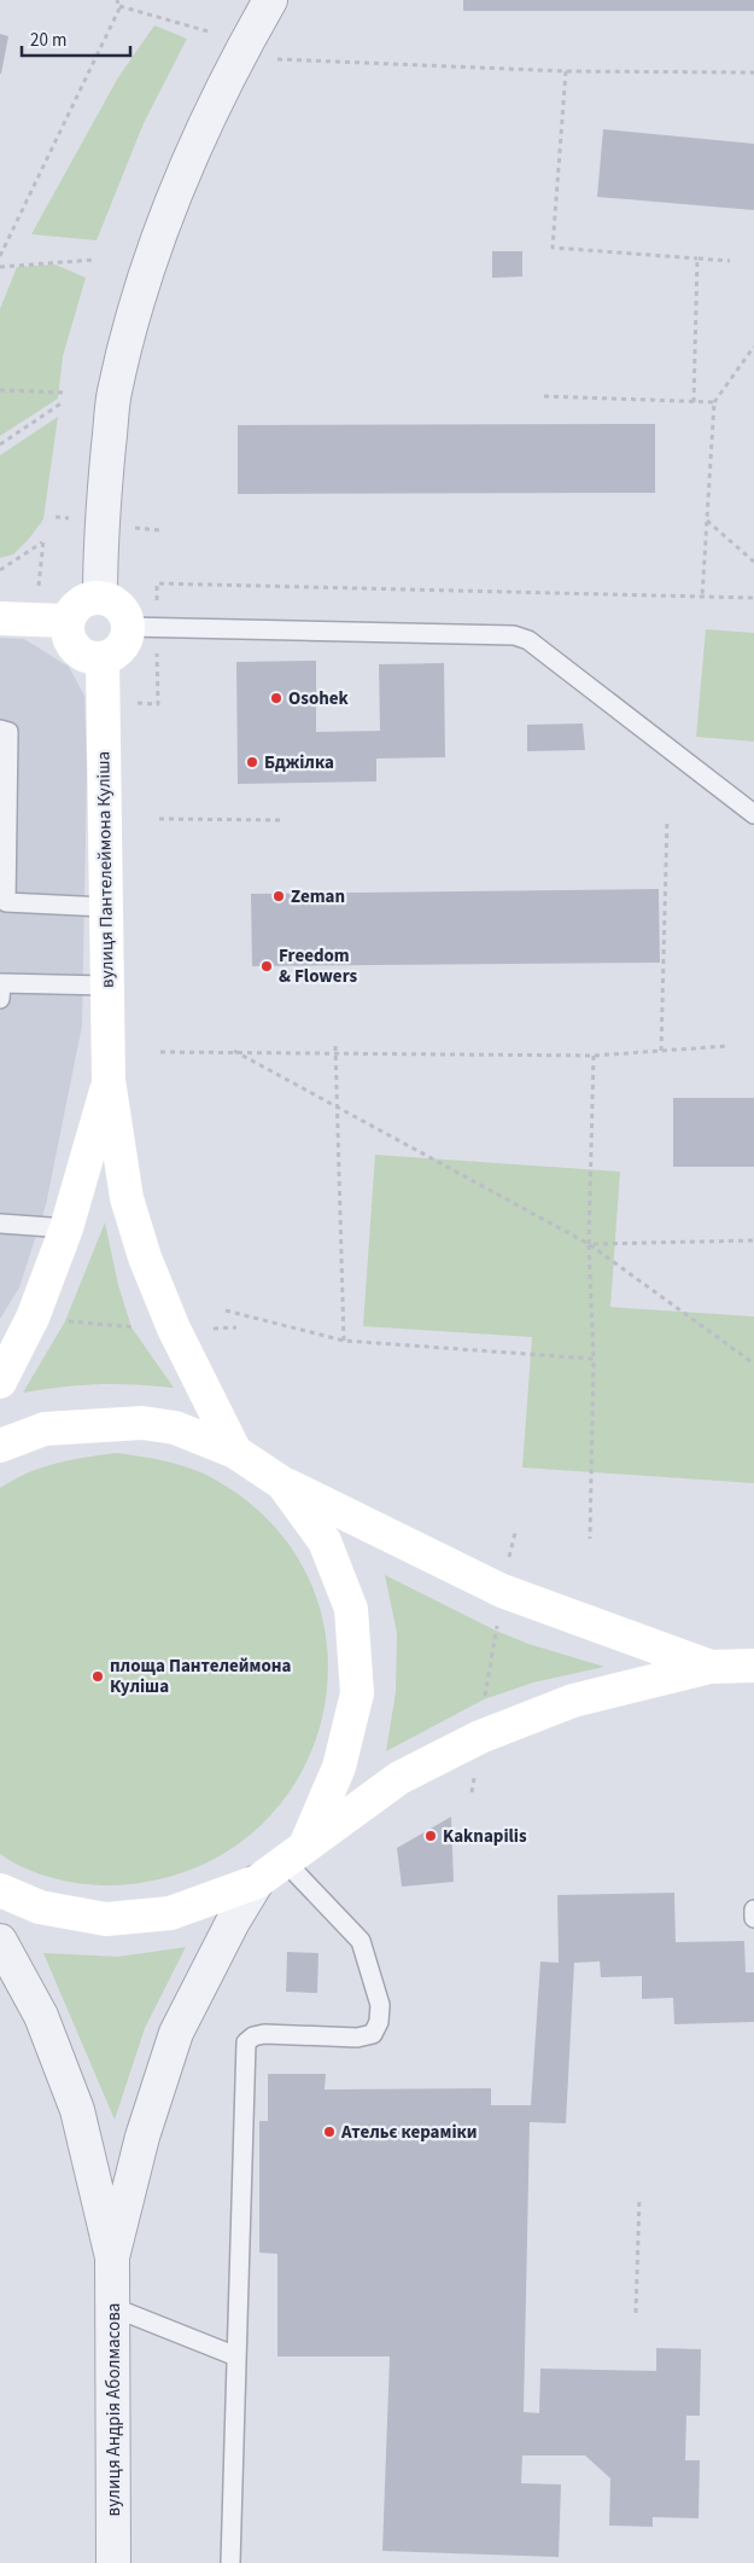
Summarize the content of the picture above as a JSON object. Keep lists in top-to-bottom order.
{
  "streets": {
    "main road": ["вулиця Пантелеймона Куліша"],
    "street": ["вулиця Андрія Аболмасова"]
  },
  "places": [
    "Оsоhek",
    "Бджілка",
    "Zeman",
    "Freedom & Flowers",
    "площа Пантелеймона Куліша",
    "Kaknapilis",
    "Ательє кераміки"
  ],
  "scale_bar": "20 m"
}
